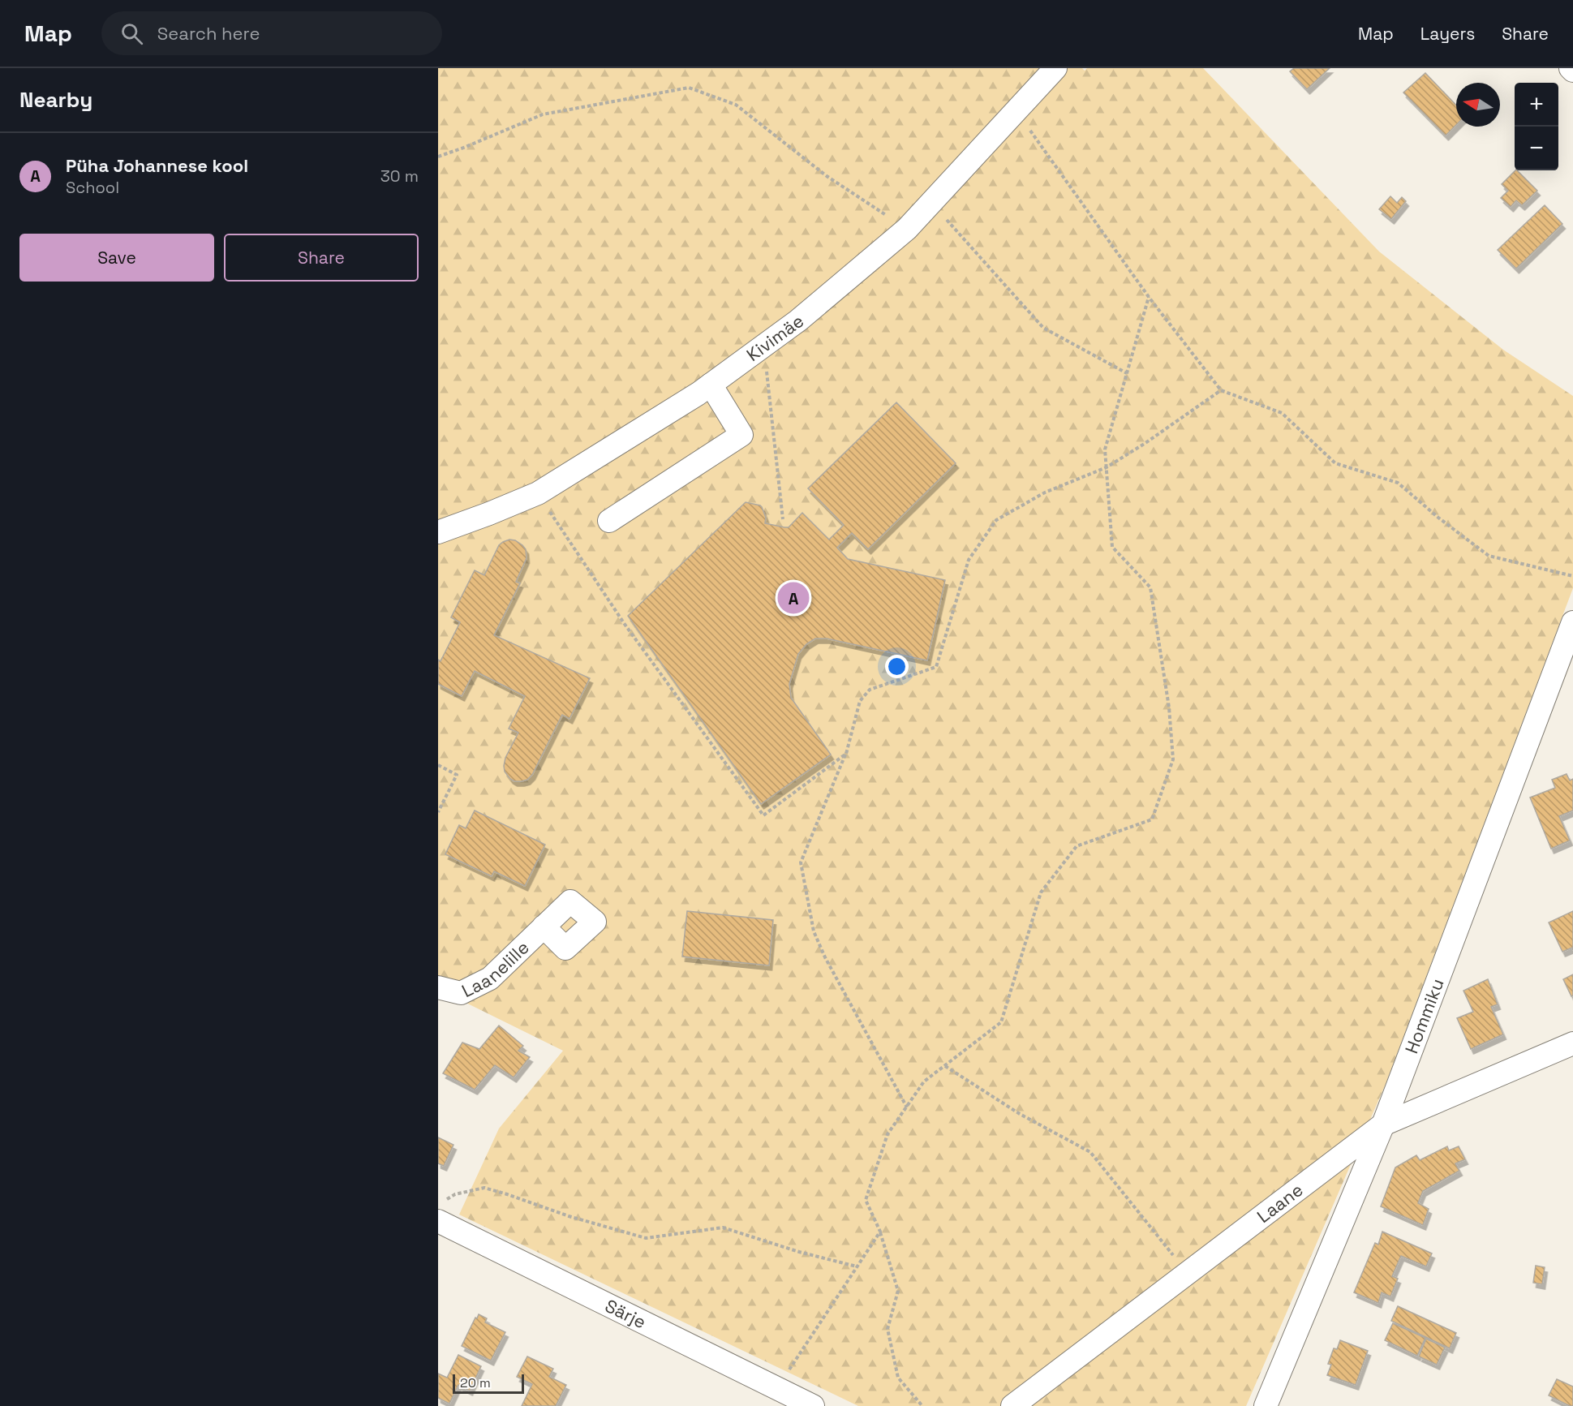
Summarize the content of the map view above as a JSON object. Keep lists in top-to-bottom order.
{
  "streets": {
    "street": [
      "Kivimäe",
      "Laanelille",
      "Hommiku",
      "Laane",
      "Särje"
    ]
  },
  "crossings": [
    ["Hommiku", "Laane"]
  ],
  "scale_bar": "20 m",
  "north": "left",
  "page": {
    "header": "Map",
    "search": "Search here",
    "nav": ["Map", "Layers", "Share"],
    "heading": "Nearby",
    "map_buttons": ["+", "−"],
    "list": [
      {
        "mark": "A",
        "name": "Püha Johannese kool",
        "note": "School",
        "value": "30 m"
      }
    ],
    "buttons": ["Save", "Share"],
    "pins": "A",
    "scale": "20 m"
  }
}
